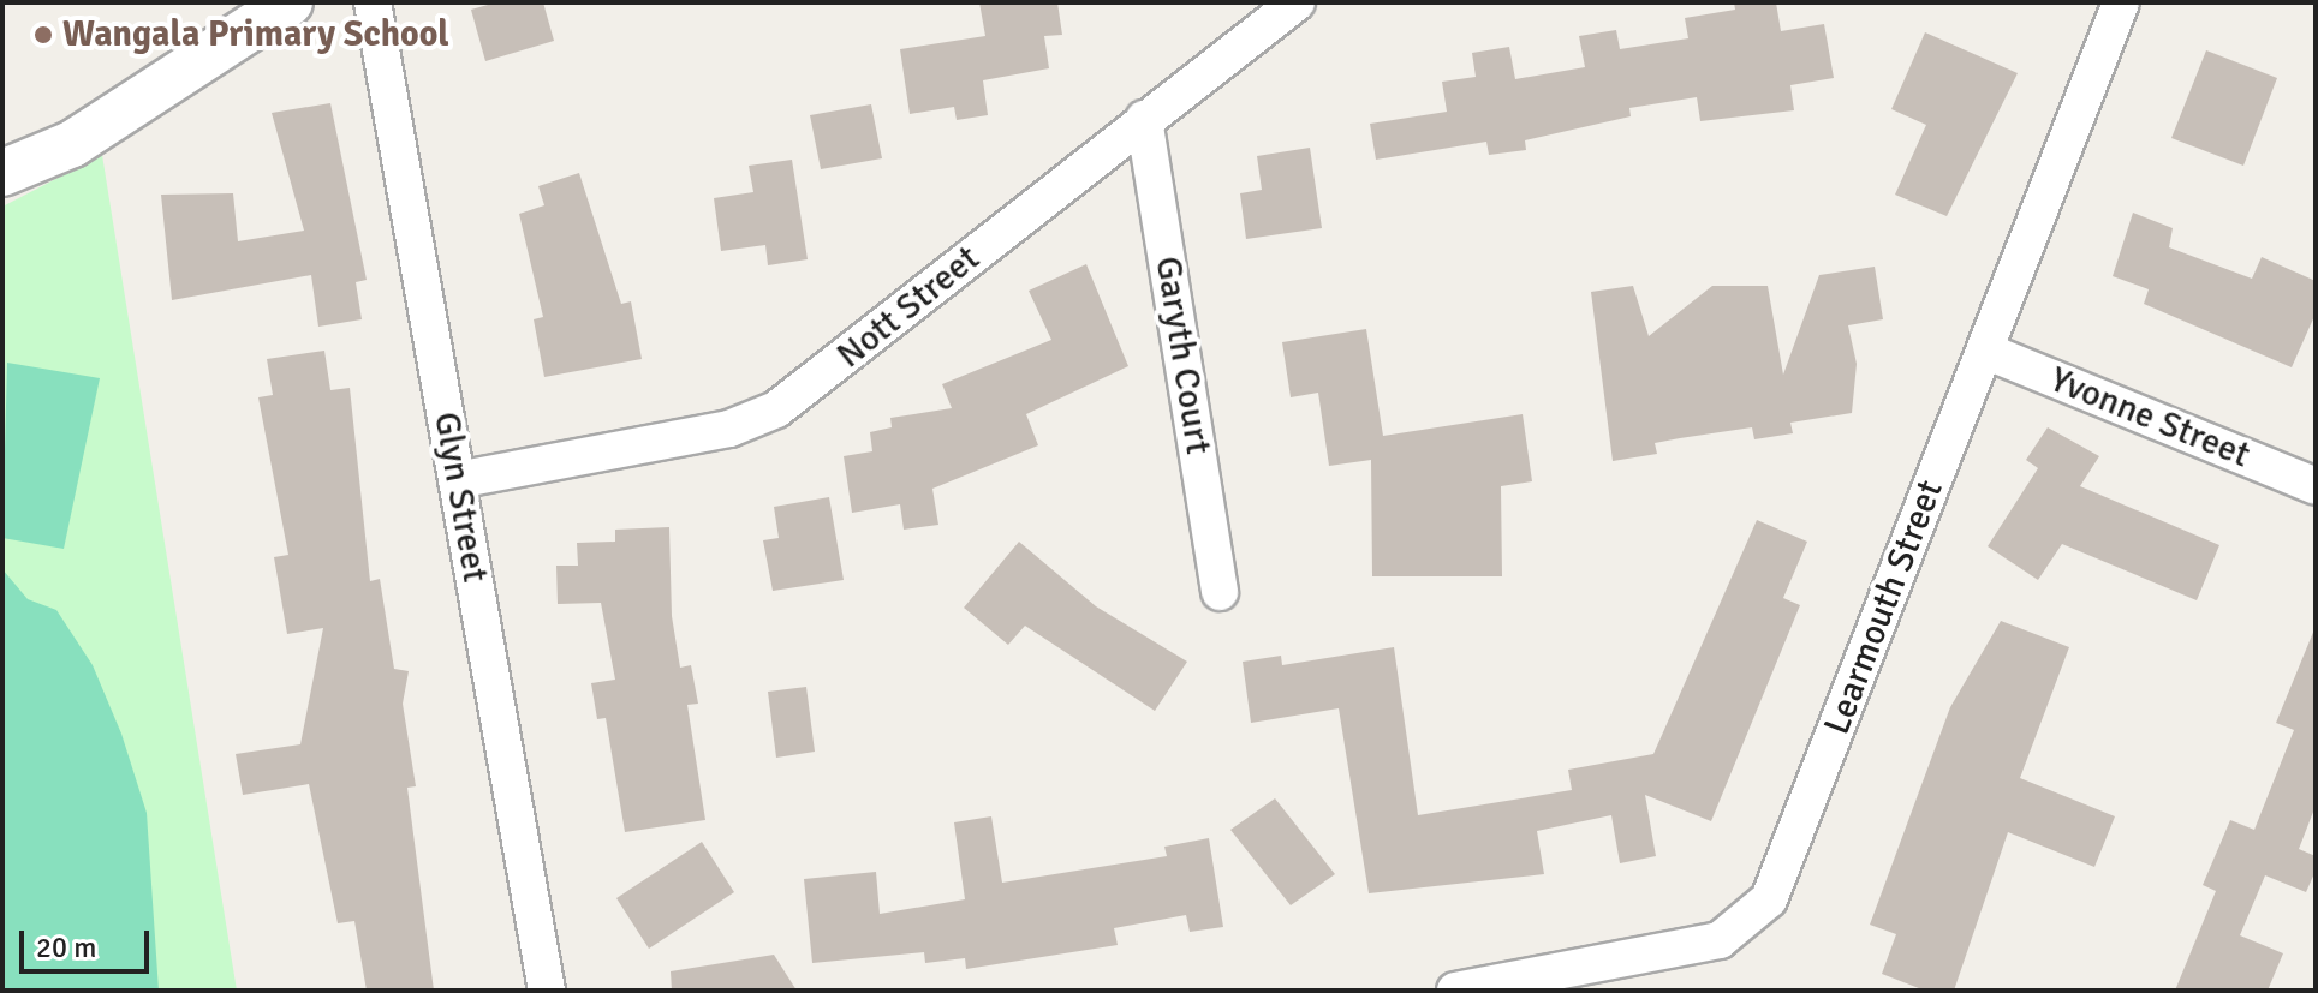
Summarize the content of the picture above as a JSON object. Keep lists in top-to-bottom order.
{
  "streets": {
    "street": [
      "Nott Street",
      "Garyth Court",
      "Yvonne Street",
      "Glyn Street",
      "Learmouth Street"
    ]
  },
  "crossings": [
    ["Nott Street", "Garyth Court"],
    ["Nott Street", "Glyn Street"],
    ["Yvonne Street", "Learmouth Street"]
  ],
  "places": ["Wangala Primary School"],
  "scale_bar": "20 m"
}
